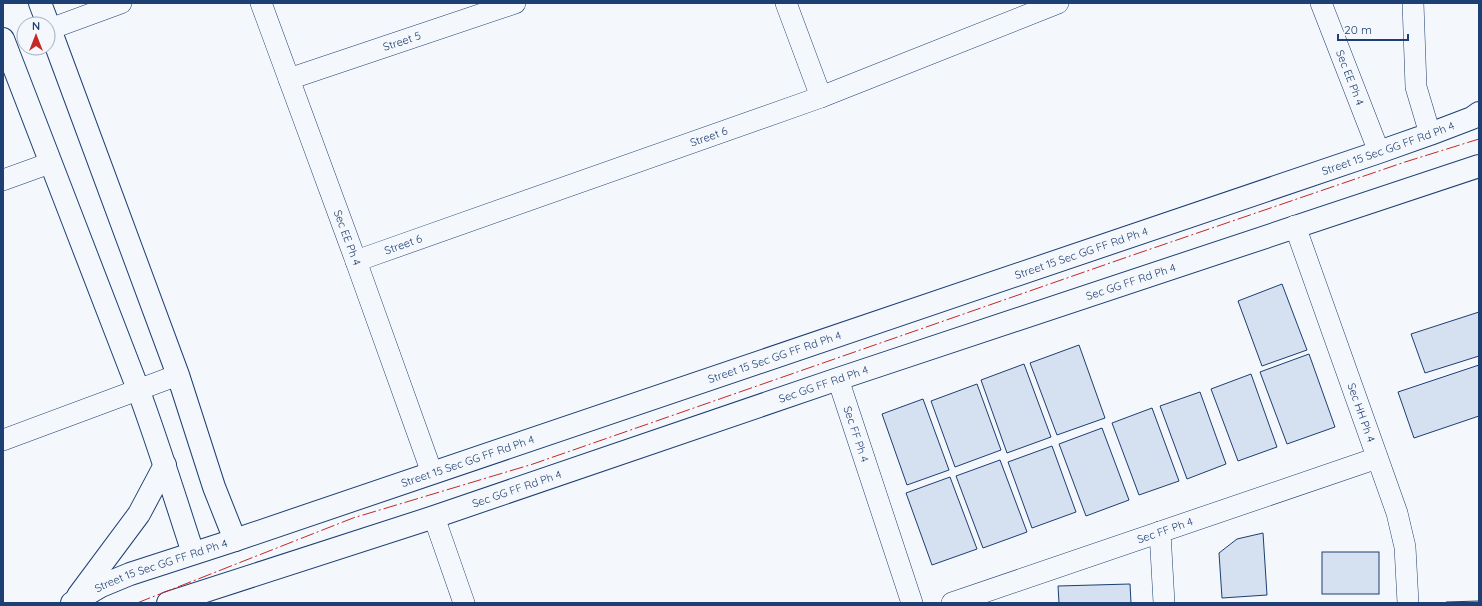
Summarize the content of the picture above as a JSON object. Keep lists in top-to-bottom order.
{
  "streets": {
    "main road": ["Street 15 Sec GG FF Rd Ph 4", "Sec GG FF Rd Ph 4"],
    "street": [
      "Street 5",
      "Sec EE Ph 4",
      "Street 6",
      "Sec HH Ph 4",
      "Sec FF Ph 4"
    ]
  },
  "crossings": [
    ["Street 5", "Sec EE Ph 4"],
    ["Sec EE Ph 4", "Street 6"],
    ["Sec EE Ph 4", "Street 15 Sec GG FF Rd Ph 4"],
    ["Sec GG FF Rd Ph 4", "Sec HH Ph 4"],
    ["Sec GG FF Rd Ph 4", "Sec FF Ph 4"],
    ["Sec HH Ph 4", "Sec FF Ph 4"]
  ],
  "scale_bar": "20 m",
  "north": "top"
}
